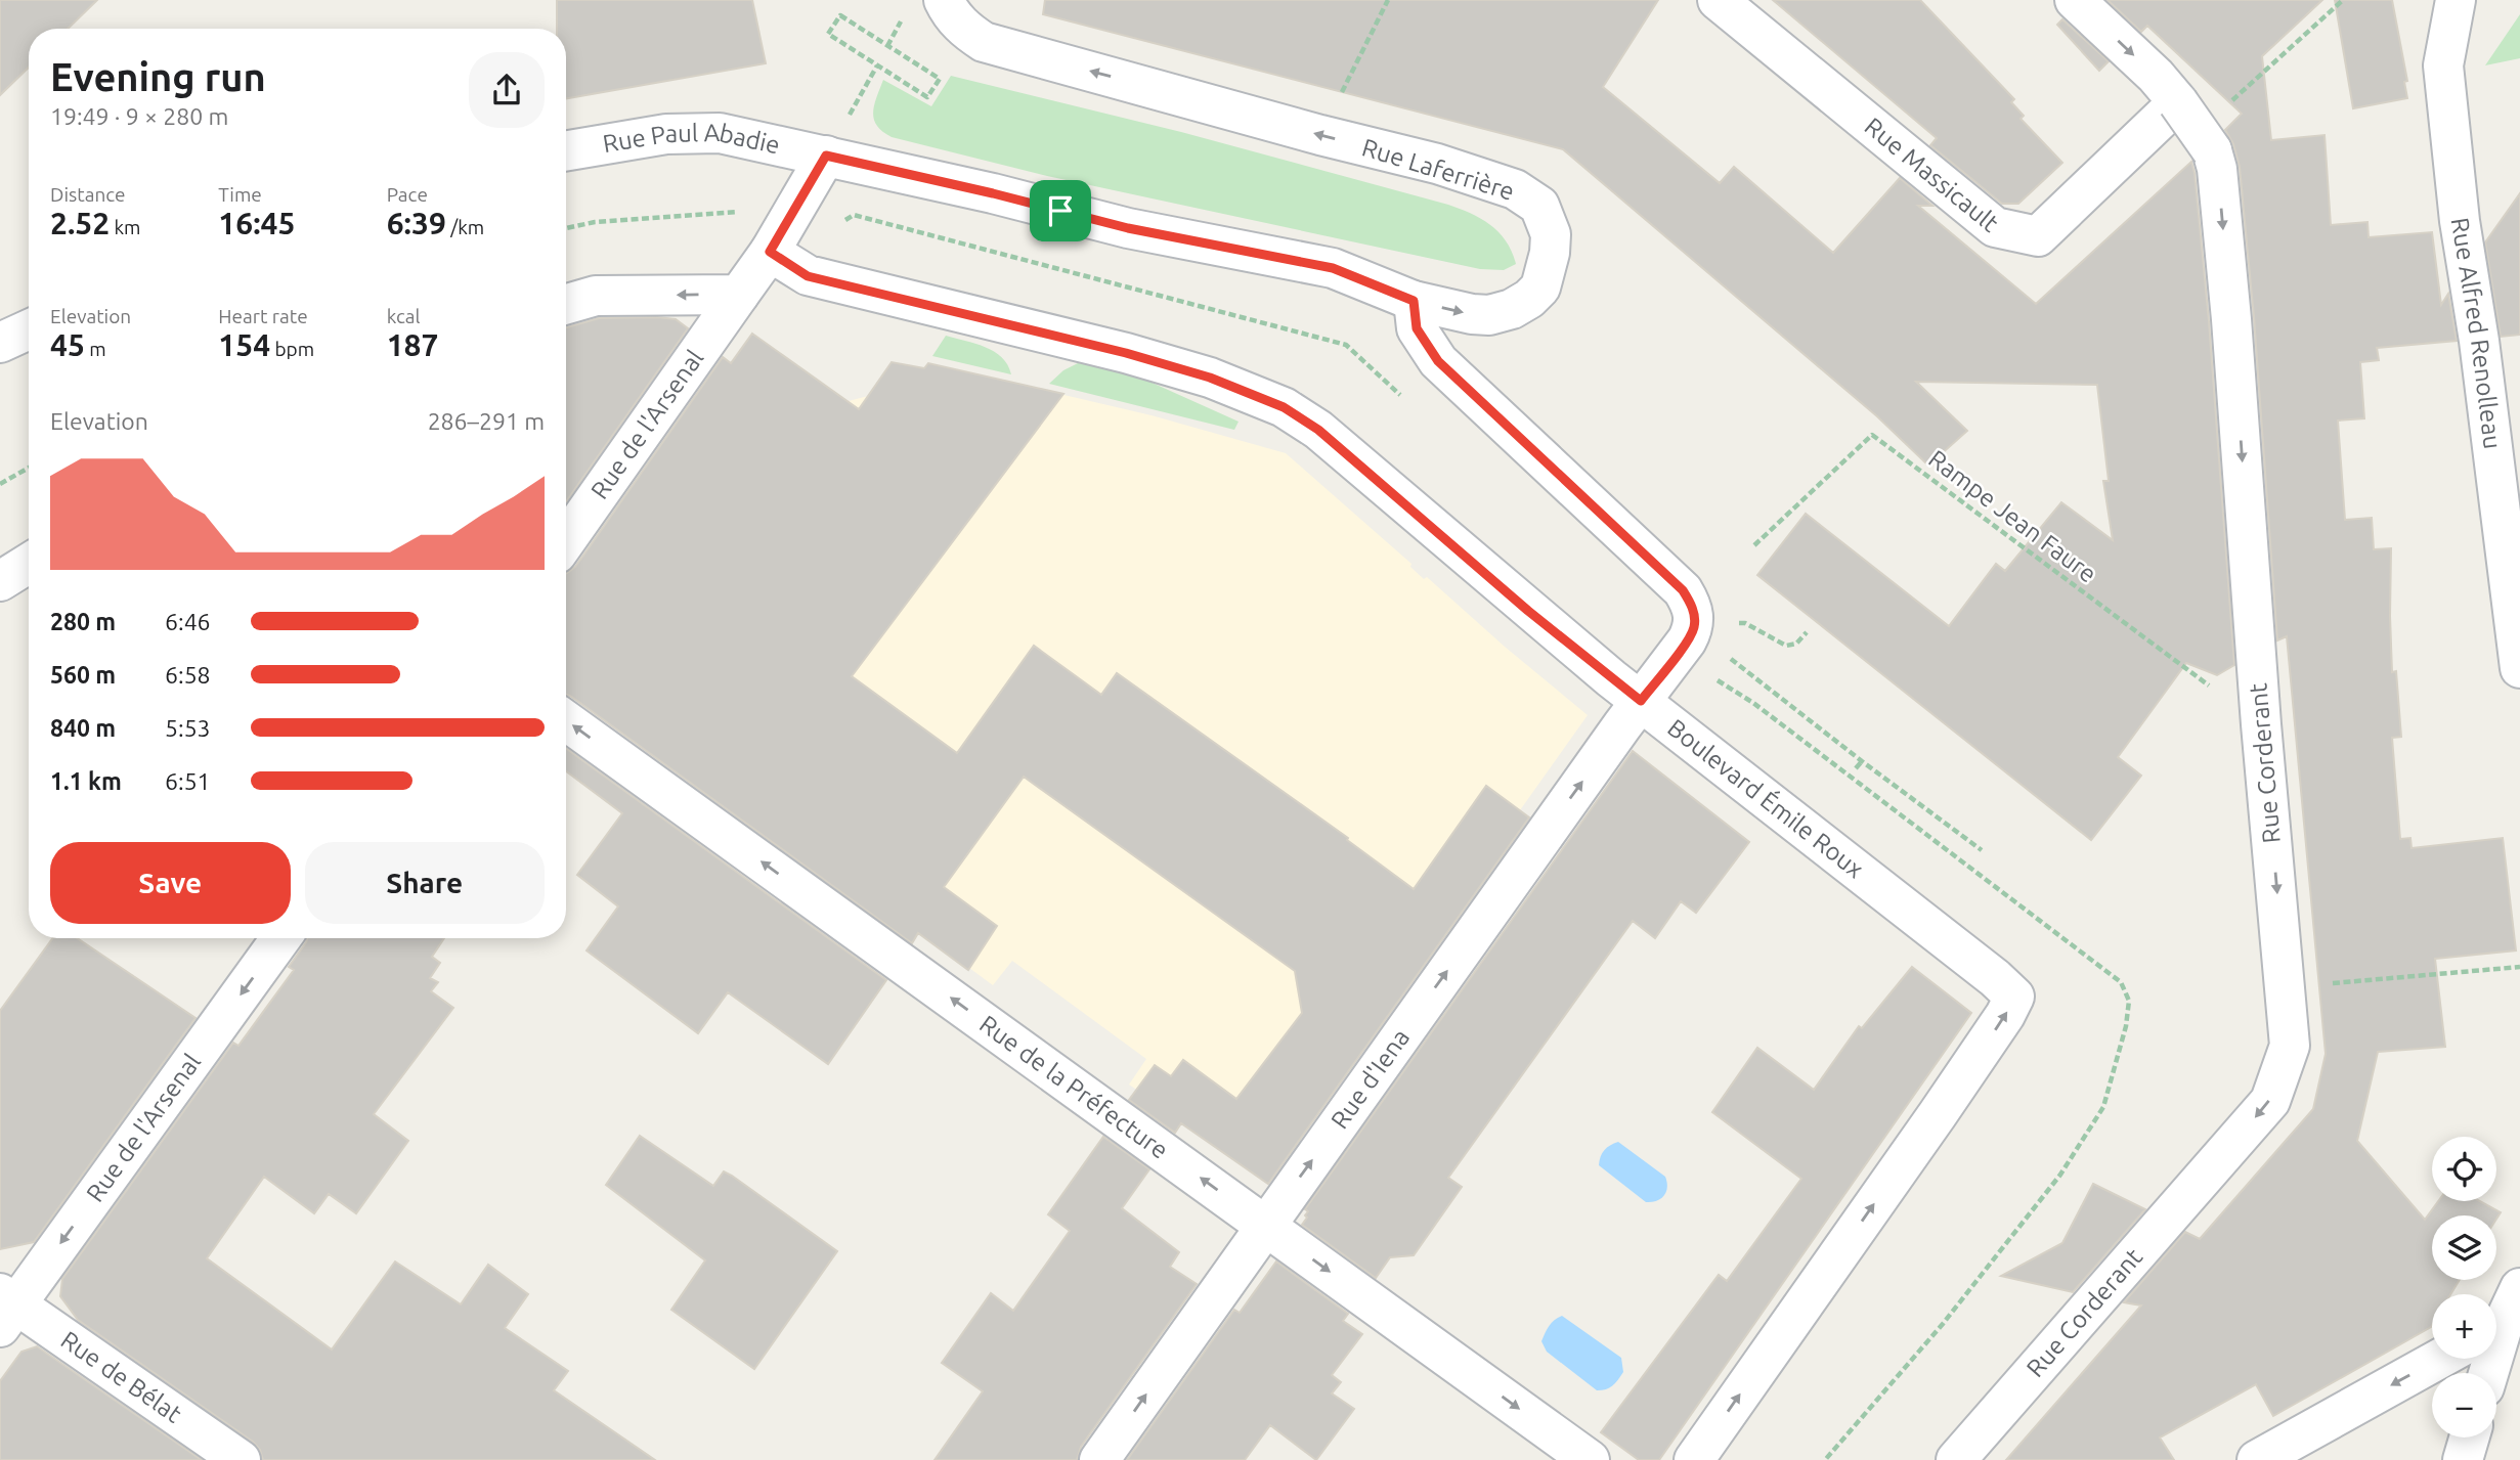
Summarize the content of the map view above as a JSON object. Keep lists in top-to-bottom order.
{
  "streets": {
    "street": [
      "Rue Paul Abadie",
      "Rue Laferrière",
      "Rue Massicault",
      "Rue Alfred Renolleau",
      "Rue de l'Arsenal",
      "Rue Corderant",
      "Boulevard Émile Roux",
      "Rue d'Iena",
      "Rue de la Préfecture",
      "Rue de Bélat"
    ],
    "path": ["Rampe Jean Faure"]
  },
  "crossings": [
    ["Rue Paul Abadie", "Rue Laferrière"],
    ["Rue Laferrière", "Rue d'Iena"],
    ["Rue Massicault", "Rue Corderant"],
    ["Rue de l'Arsenal", "Rue de Bélat"],
    ["Rampe Jean Faure", "Rue Corderant"],
    ["Boulevard Émile Roux", "Rue d'Iena"],
    ["Rue d'Iena", "Rue de la Préfecture"]
  ],
  "one_way": ["Rue de l'Arsenal", "Rue Corderant", "Rue d'Iena"],
  "page": {
    "heading": ["Evening run", "19:49 · 9 × 280 m"],
    "stats": [
      ["Distance", "2.52 km"],
      ["Time", "16:45"],
      ["Pace", "6:39 /km"],
      ["Elevation", "45 m"],
      ["Heart rate", "154 bpm"],
      ["kcal", "187"]
    ],
    "chart": ["Elevation", "286–291 m"],
    "list": [
      {
        "name": "280 m",
        "note": "6:46"
      },
      {
        "name": "560 m",
        "note": "6:58"
      },
      {
        "name": "840 m",
        "note": "5:53"
      },
      {
        "name": "1.1 km",
        "note": "6:51"
      }
    ],
    "buttons": ["Save", "Share"],
    "map_buttons": ["+", "−"]
  }
}
